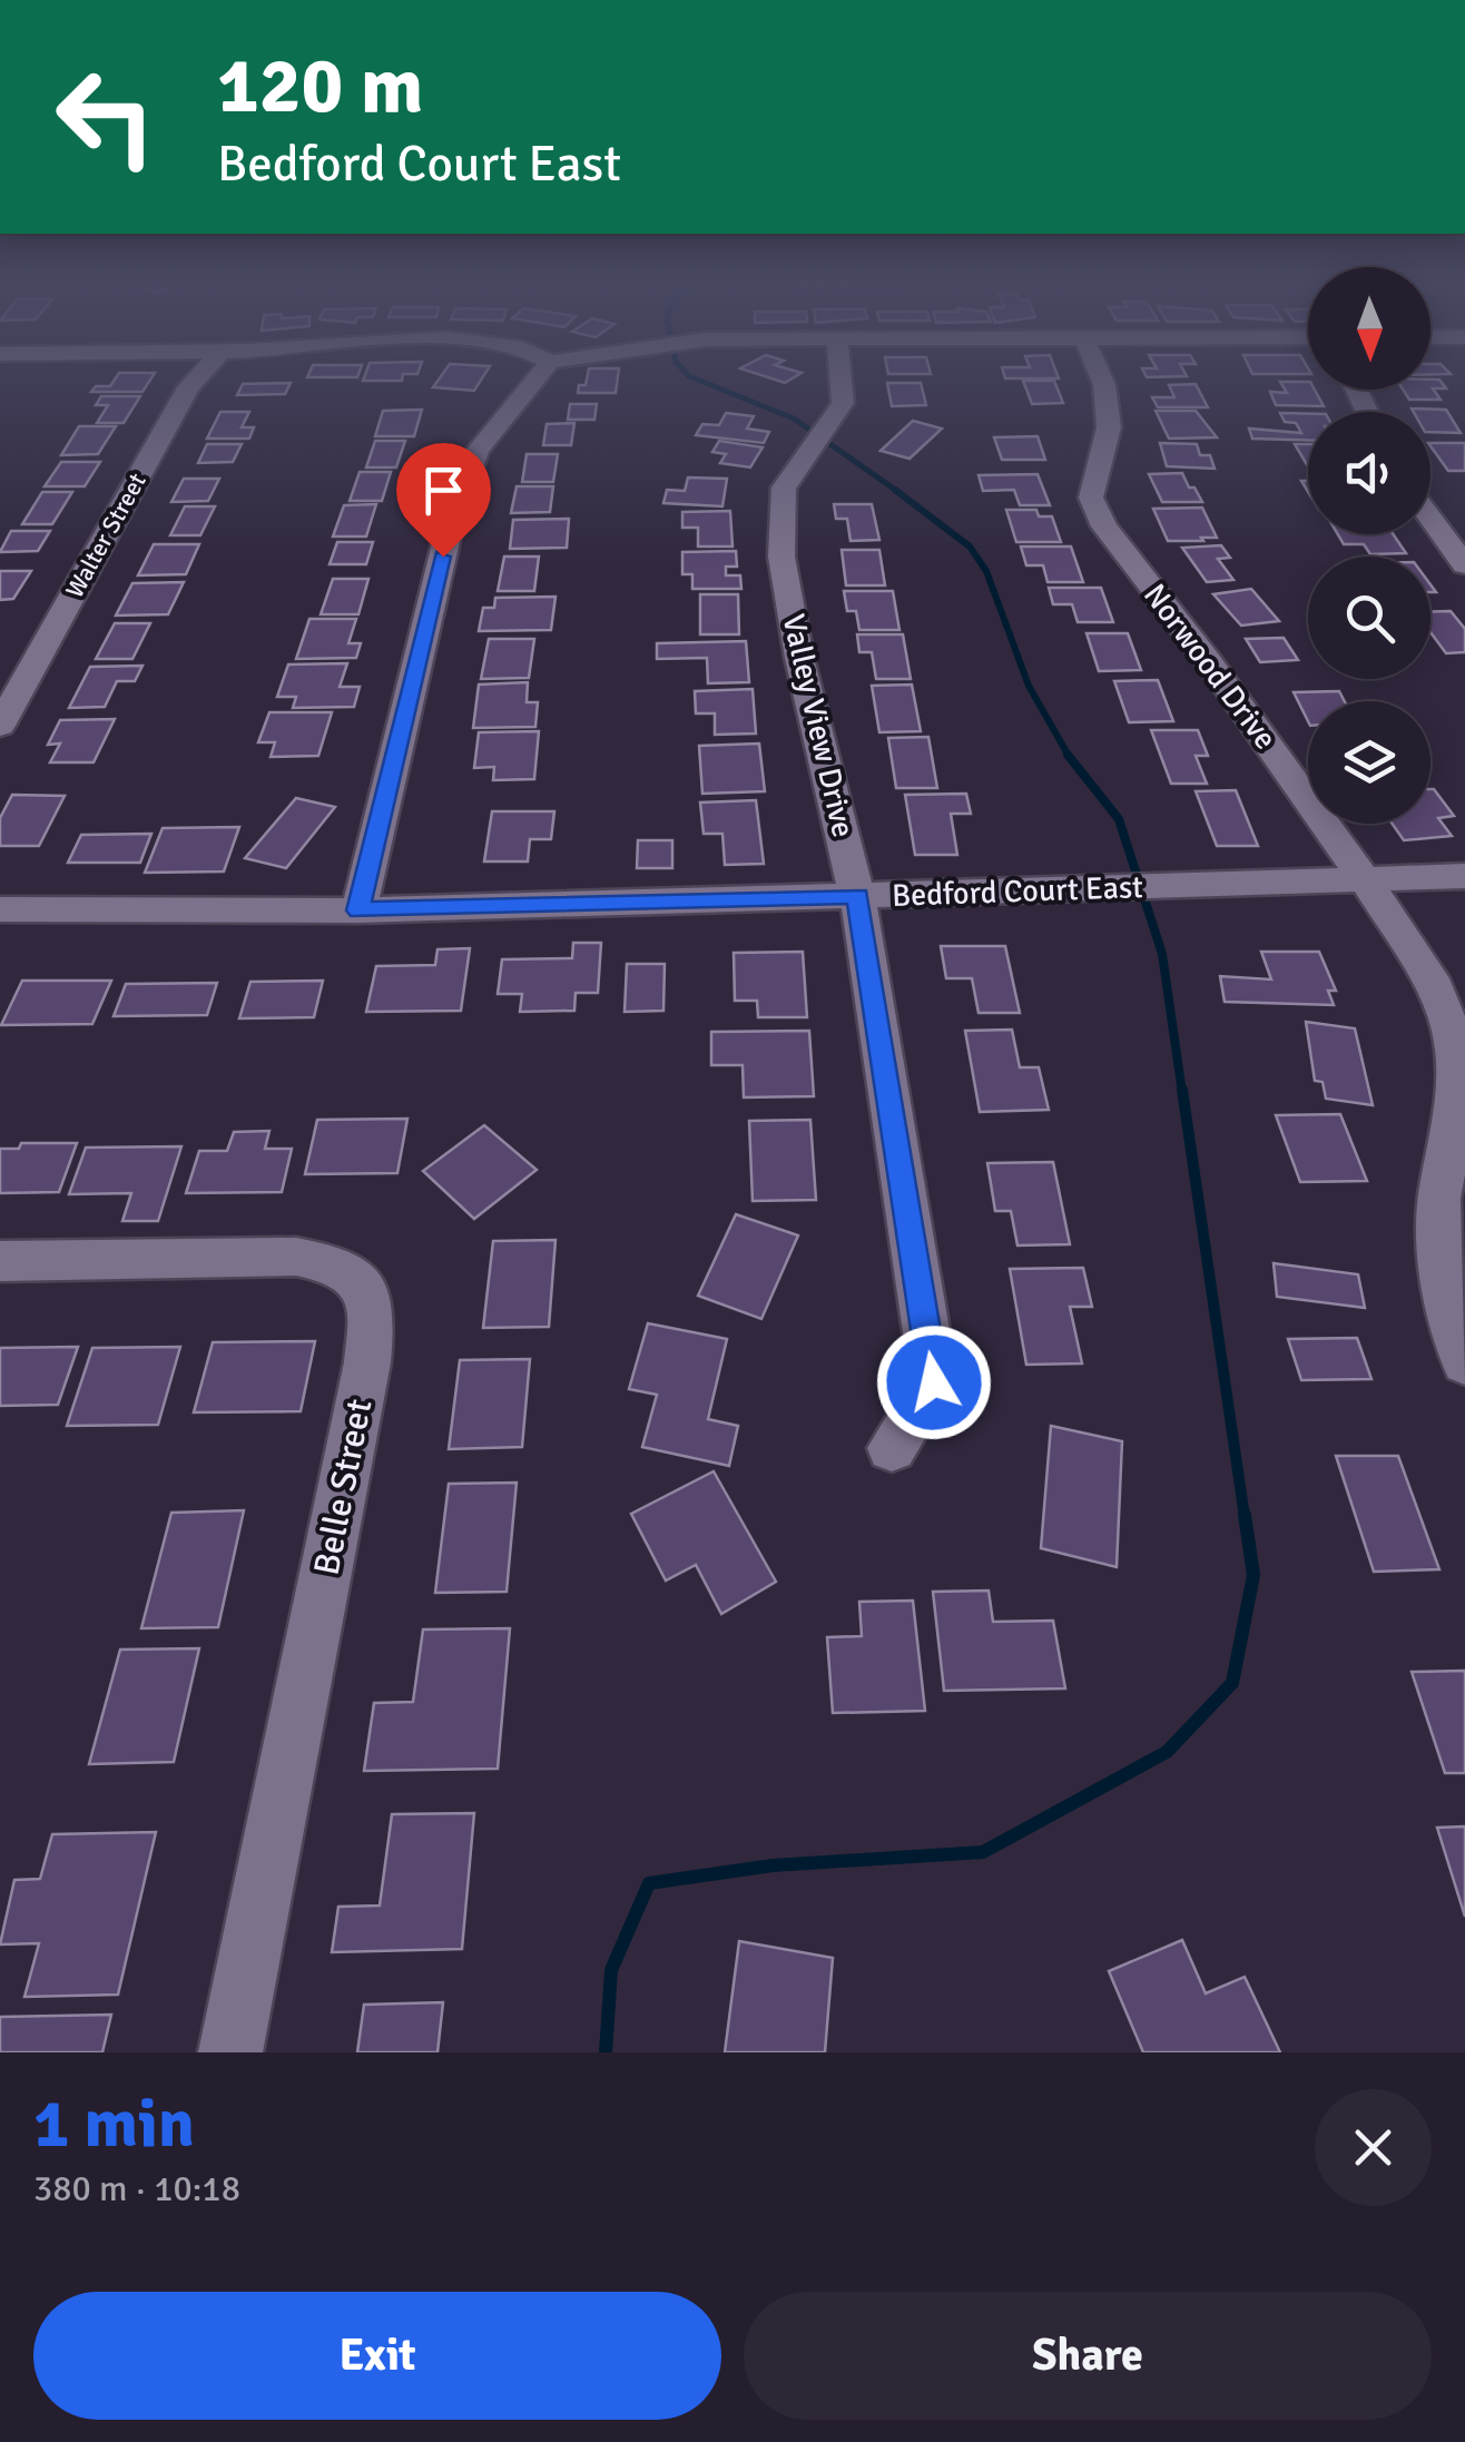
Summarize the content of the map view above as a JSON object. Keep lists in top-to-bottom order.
{
  "streets": {
    "street": [
      "Walter Street",
      "Norwood Drive",
      "Valley View Drive",
      "Bedford Court East",
      "Belle Street"
    ]
  },
  "crossings": [
    ["Norwood Drive", "Bedford Court East"],
    ["Valley View Drive", "Bedford Court East"]
  ],
  "north": "bottom",
  "page": {
    "turn": ["120 m", "Bedford Court East"],
    "heading": ["1 min", "380 m · 10:18"],
    "buttons": ["Exit", "Share"]
  }
}
